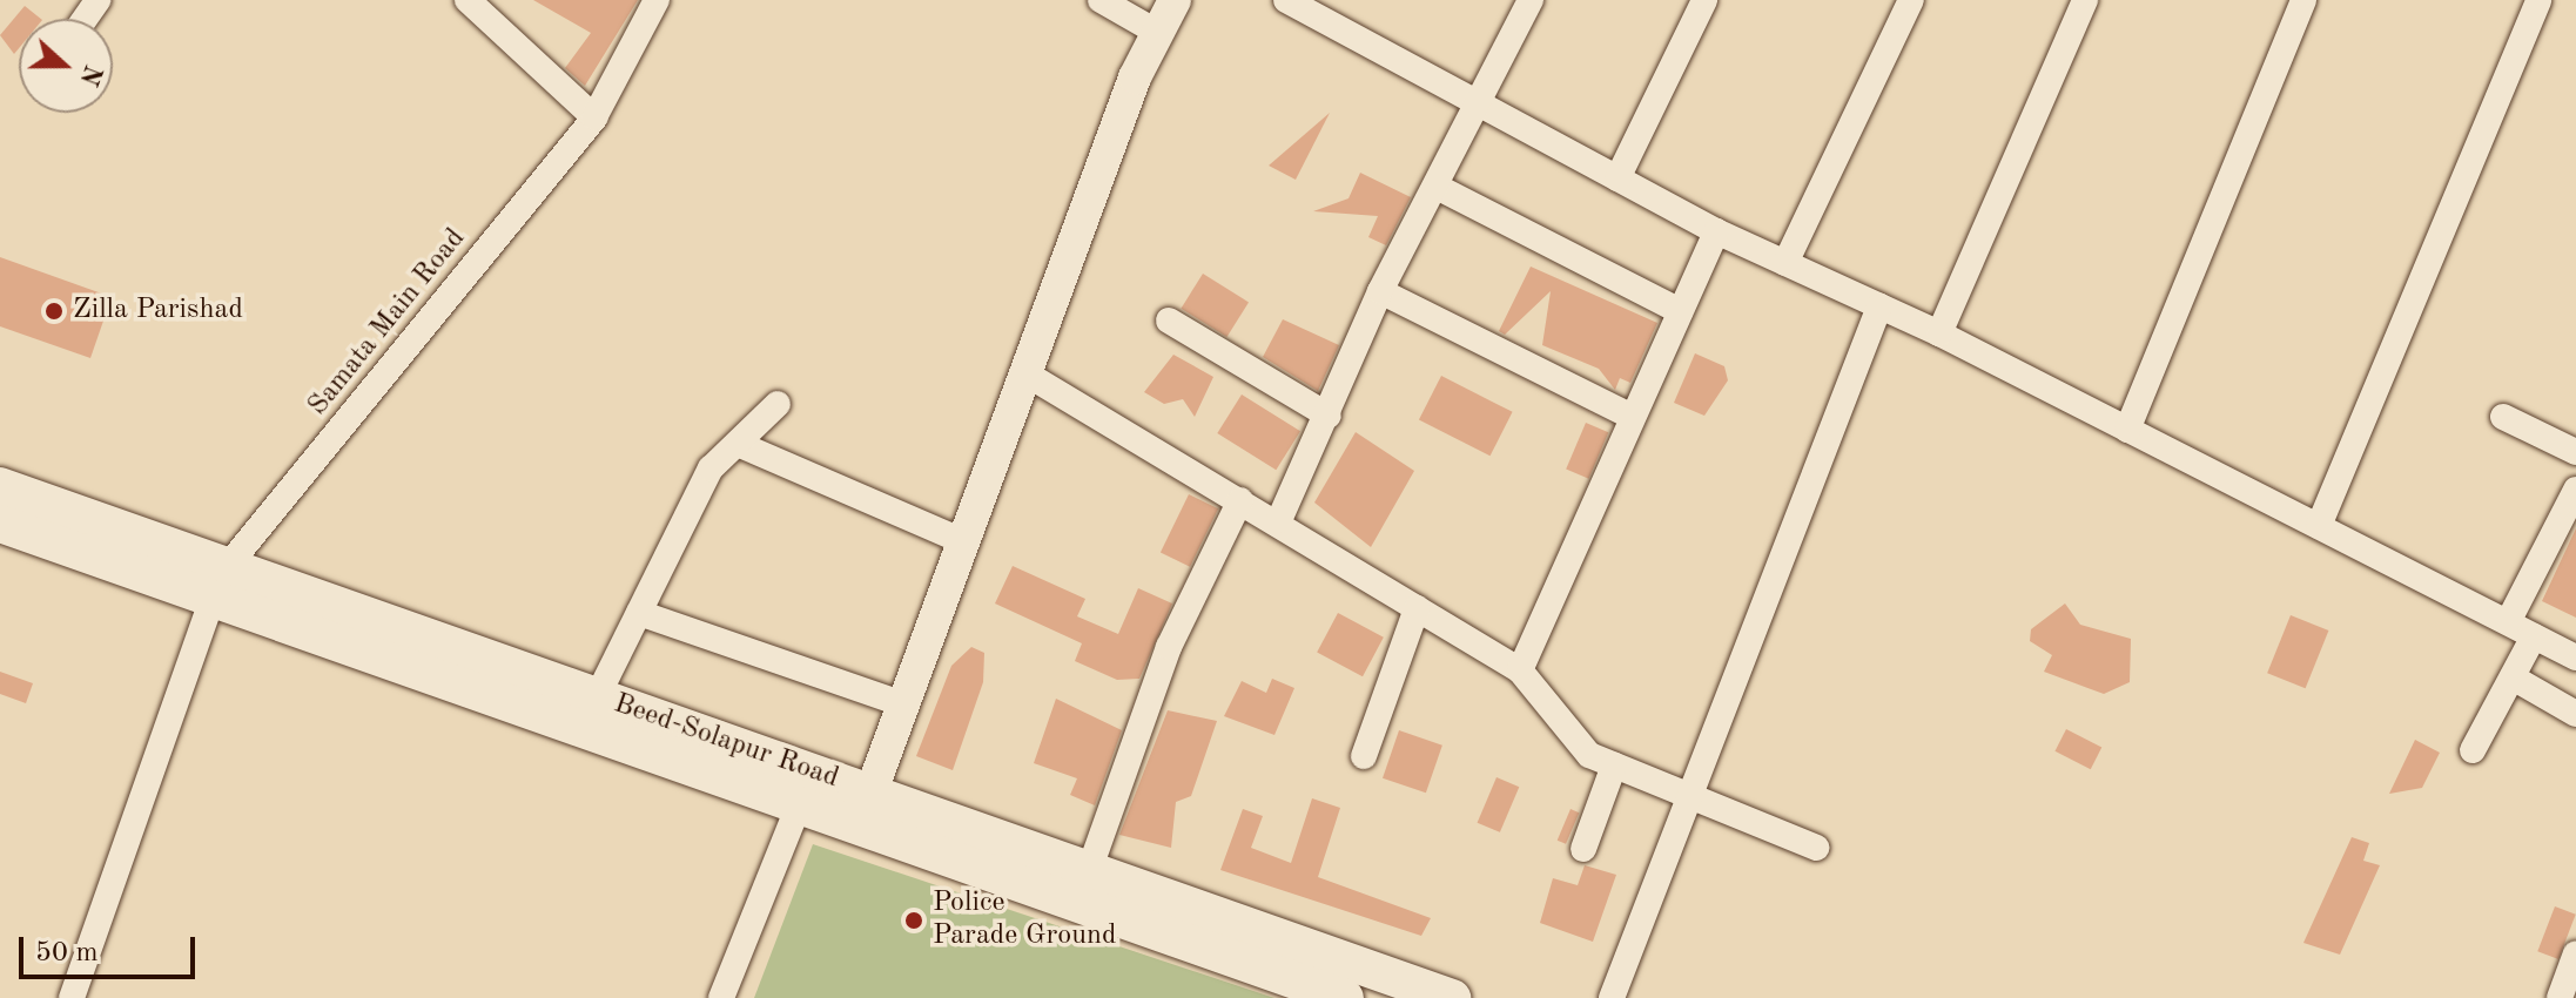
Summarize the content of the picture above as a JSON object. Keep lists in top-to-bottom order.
{
  "streets": {
    "main road": ["Beed-Solapur Road"],
    "street": ["Samata Main Road"]
  },
  "crossings": [
    ["Samata Main Road", "Beed-Solapur Road"]
  ],
  "places": ["Zilla Parishad", "Police Parade Ground"],
  "scale_bar": "50 m",
  "north": "right"
}
